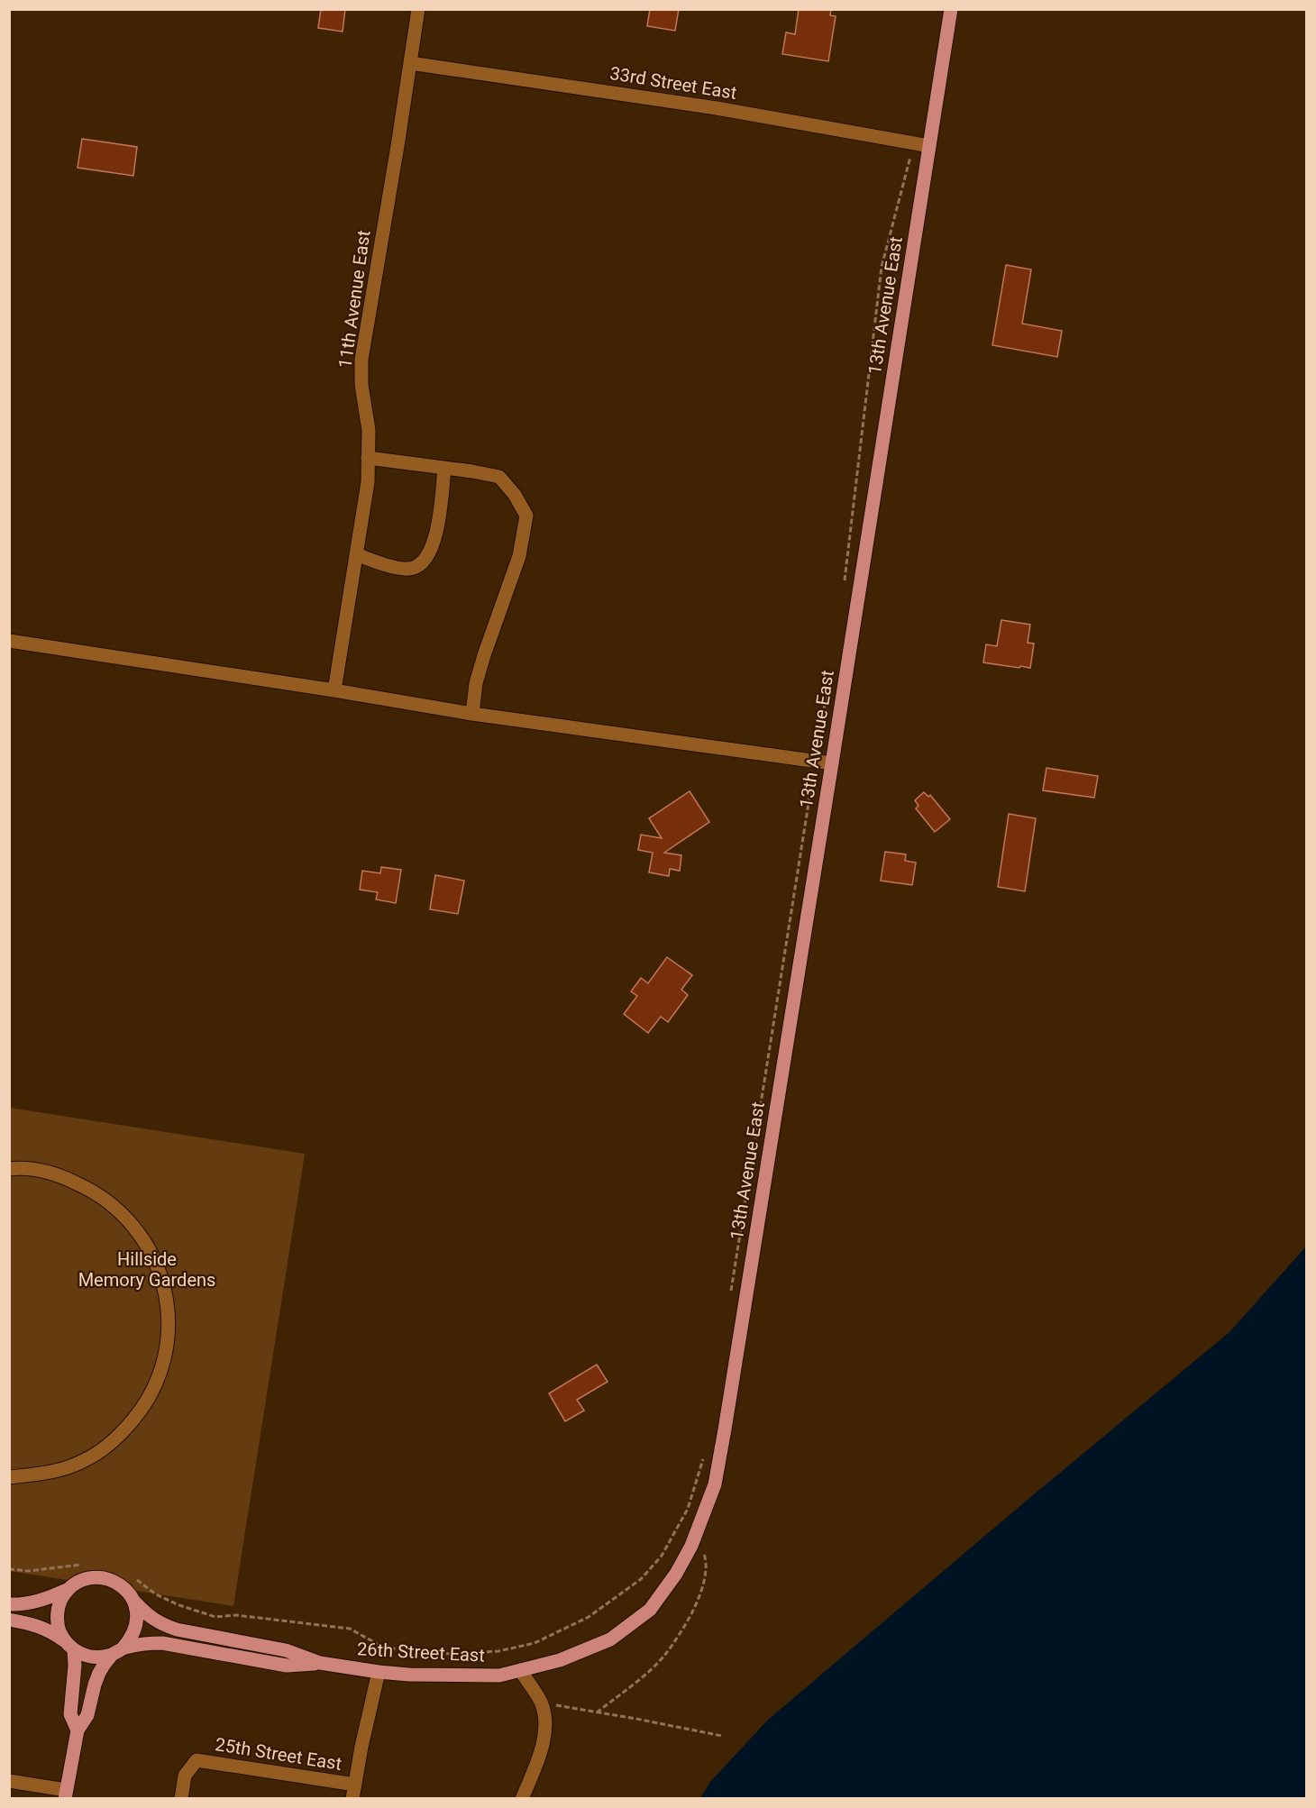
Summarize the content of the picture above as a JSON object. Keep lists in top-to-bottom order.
{
  "streets": {
    "main road": ["13th Avenue East", "26th Street East"],
    "street": ["33rd Street East", "11th Avenue East", "25th Street East"]
  },
  "crossings": [
    ["33rd Street East", "11th Avenue East"],
    ["33rd Street East", "13th Avenue East"],
    ["13th Avenue East", "26th Street East"]
  ],
  "parks": ["Hillside Memory Gardens"]
}
